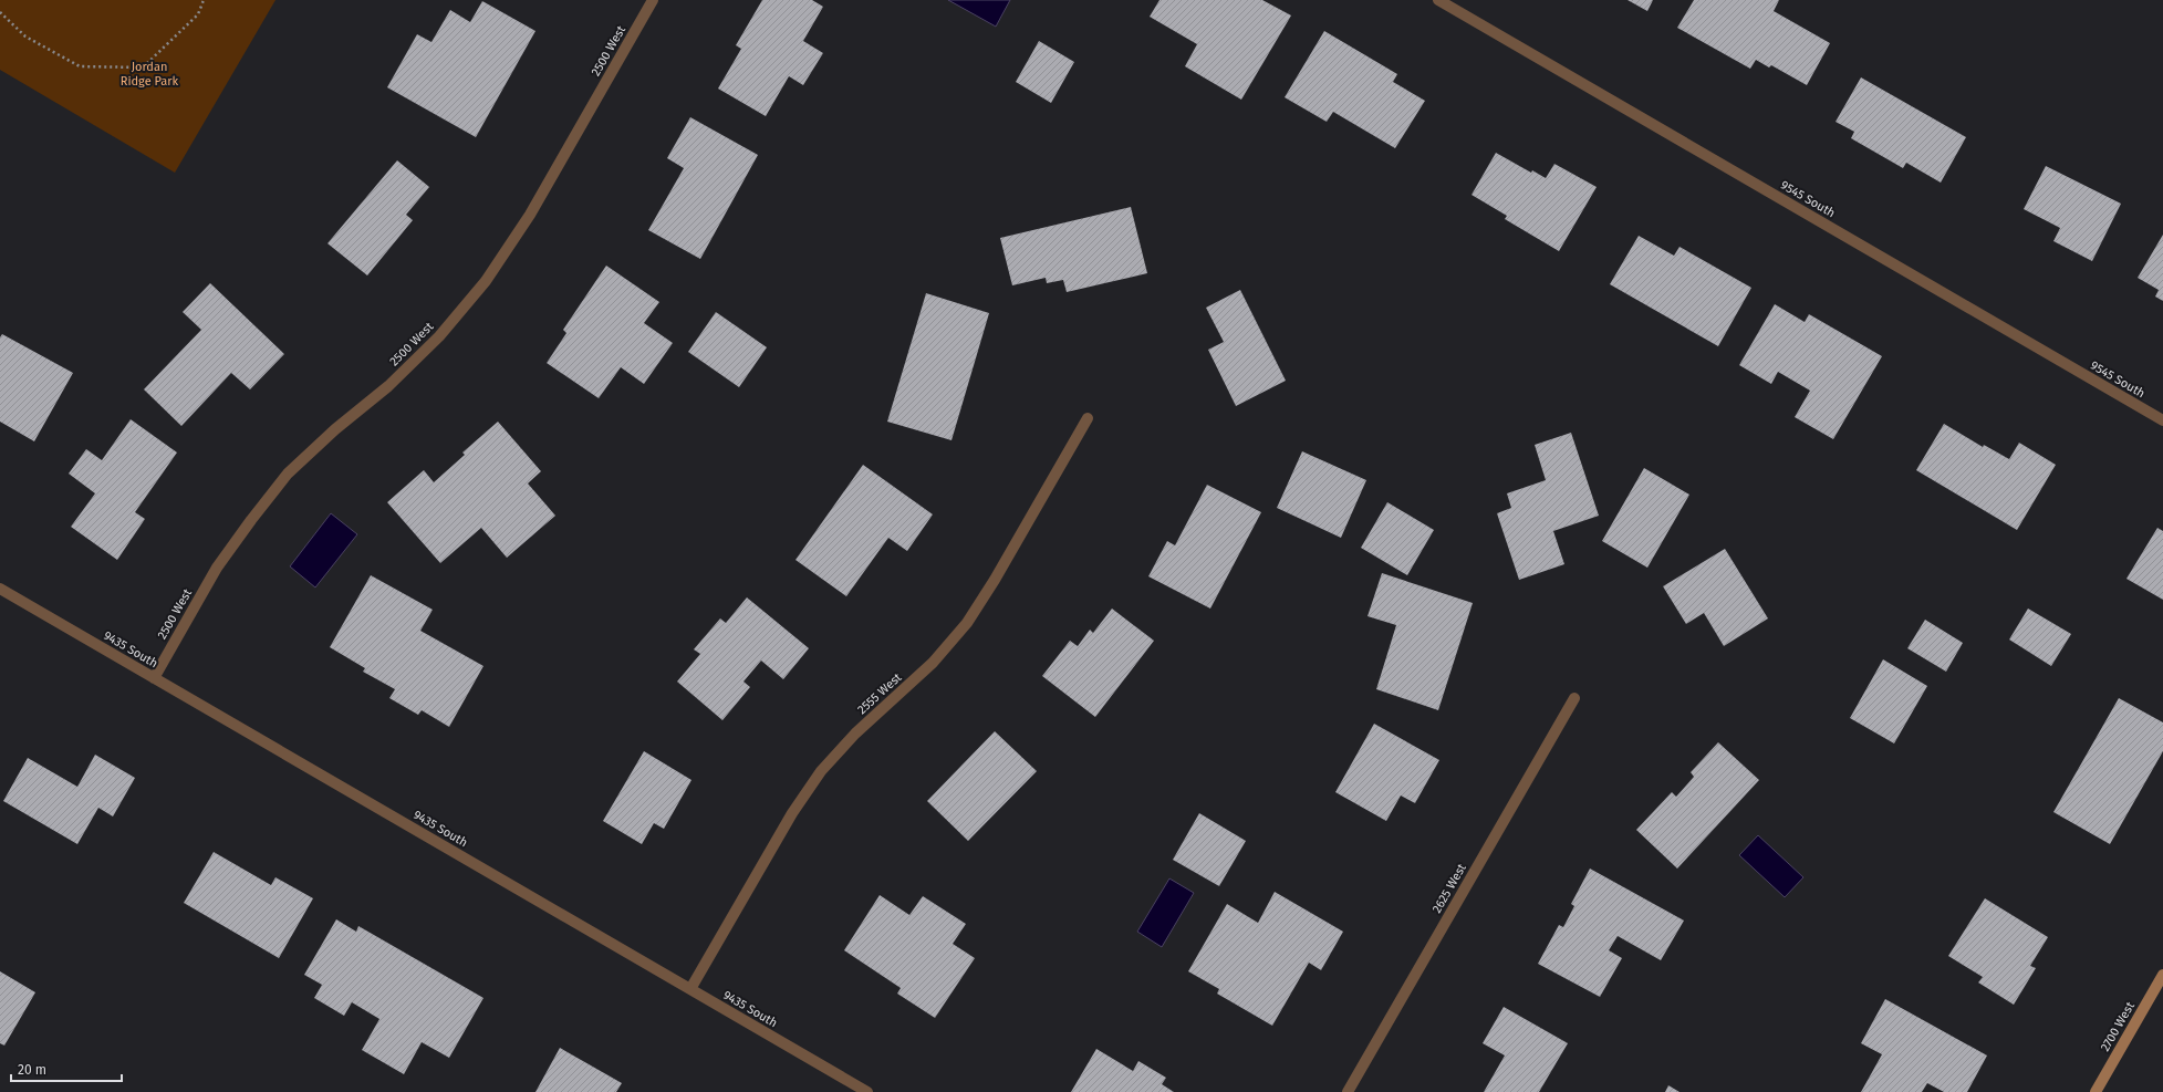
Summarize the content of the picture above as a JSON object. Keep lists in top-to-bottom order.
{
  "streets": {
    "main road": ["2700 West"],
    "street": [
      "2500 West",
      "9545 South",
      "9435 South",
      "2555 West",
      "2625 West"
    ]
  },
  "crossings": [
    ["2500 West", "9435 South"],
    ["9435 South", "2555 West"]
  ],
  "parks": ["Jordan Ridge Park"],
  "scale_bar": "20 m"
}
